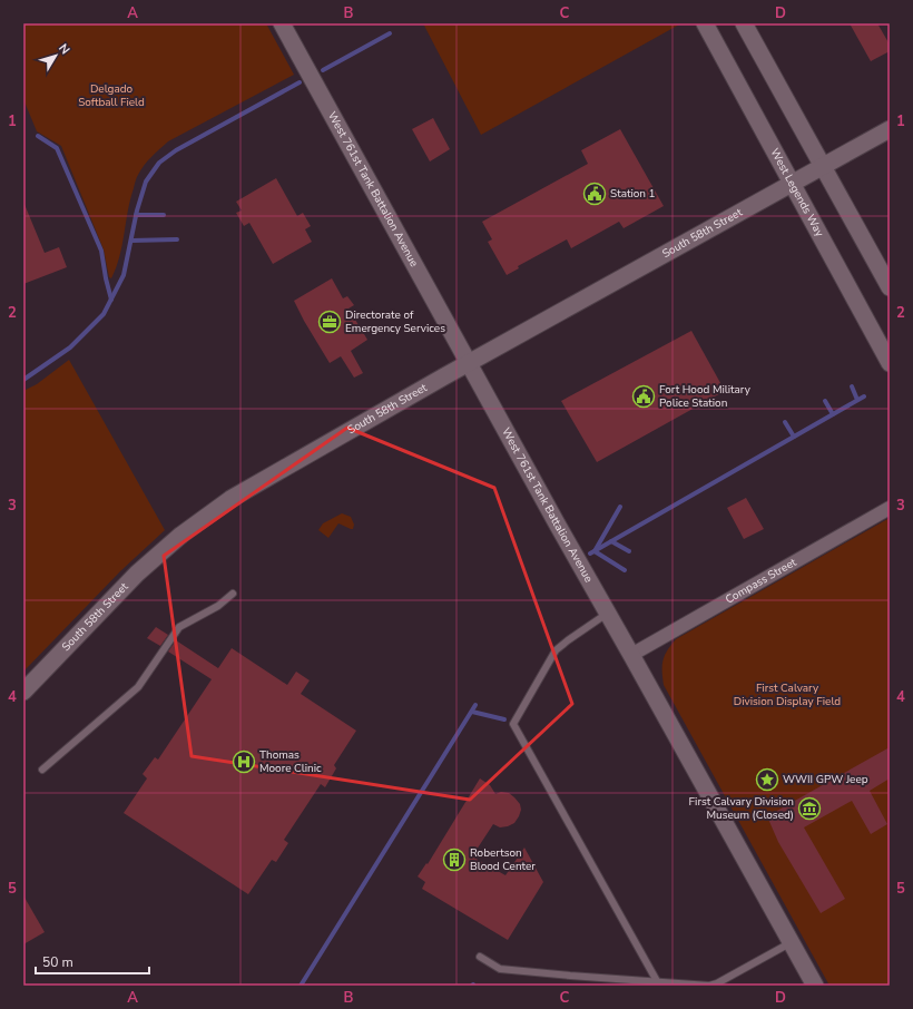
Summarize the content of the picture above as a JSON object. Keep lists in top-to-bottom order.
{
  "streets": {
    "street": [
      "West 761st Tank Battalion Avenue",
      "West Legends Way",
      "South 58th Street",
      "Compass Street"
    ]
  },
  "crossings": [
    ["West 761st Tank Battalion Avenue", "South 58th Street"],
    ["West 761st Tank Battalion Avenue", "Compass Street"],
    ["West Legends Way", "South 58th Street"]
  ],
  "parks": ["Delgado Softball Field", "First Calvary Division Display Field"],
  "places": {
    "public building": ["Station 1", "Fort Hood Military Police Station"],
    "office": ["Directorate of Emergency Services"],
    "hospital": ["Thomas Moore Clinic"],
    "place": ["WWII GPW Jeep"],
    "museum": ["First Calvary Division Museum (Closed)"],
    "building": ["Robertson Blood Center"]
  },
  "scale_bar": "50 m",
  "north": "top right",
  "grid": {
    "columns": [
      "A",
      "B",
      "C",
      "D"
    ],
    "rows": [
      "1",
      "2",
      "3",
      "4",
      "5"
    ]
  }
}
